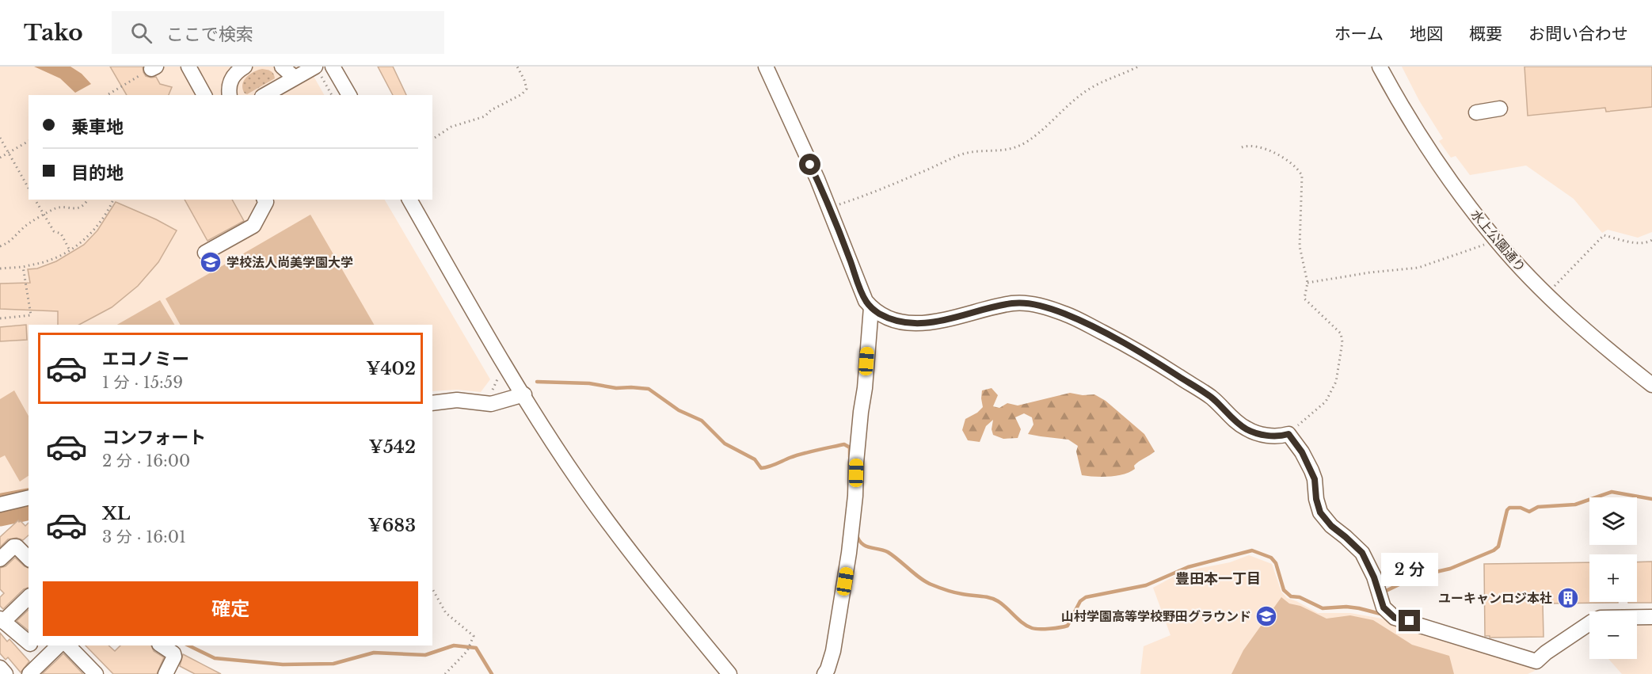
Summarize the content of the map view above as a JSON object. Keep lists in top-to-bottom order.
{
  "streets": {
    "street": ["水上公園通り"]
  },
  "districts": ["豊田本一丁目"],
  "places": {
    "school or university": ["学校法人尚美学園大学", "山村学園高等学校野田グラウンド"],
    "building": ["ユーキャンロジ本社"]
  },
  "page": {
    "header": "Tako",
    "search": "ここで検索",
    "nav": [
      "ホーム",
      "地図",
      "概要",
      "お問い合わせ"
    ],
    "banner": ["乗車地", "目的地"],
    "list": [
      {
        "name": "エコノミー",
        "note": "1 分 · 15:59",
        "value": "¥402"
      },
      {
        "name": "コンフォート",
        "note": "2 分 · 16:00",
        "value": "¥542"
      },
      {
        "name": "XL",
        "note": "3 分 · 16:01",
        "value": "¥683"
      }
    ],
    "map_buttons": ["+", "−"],
    "bubble": "2 分",
    "buttons": "確定"
  }
}
